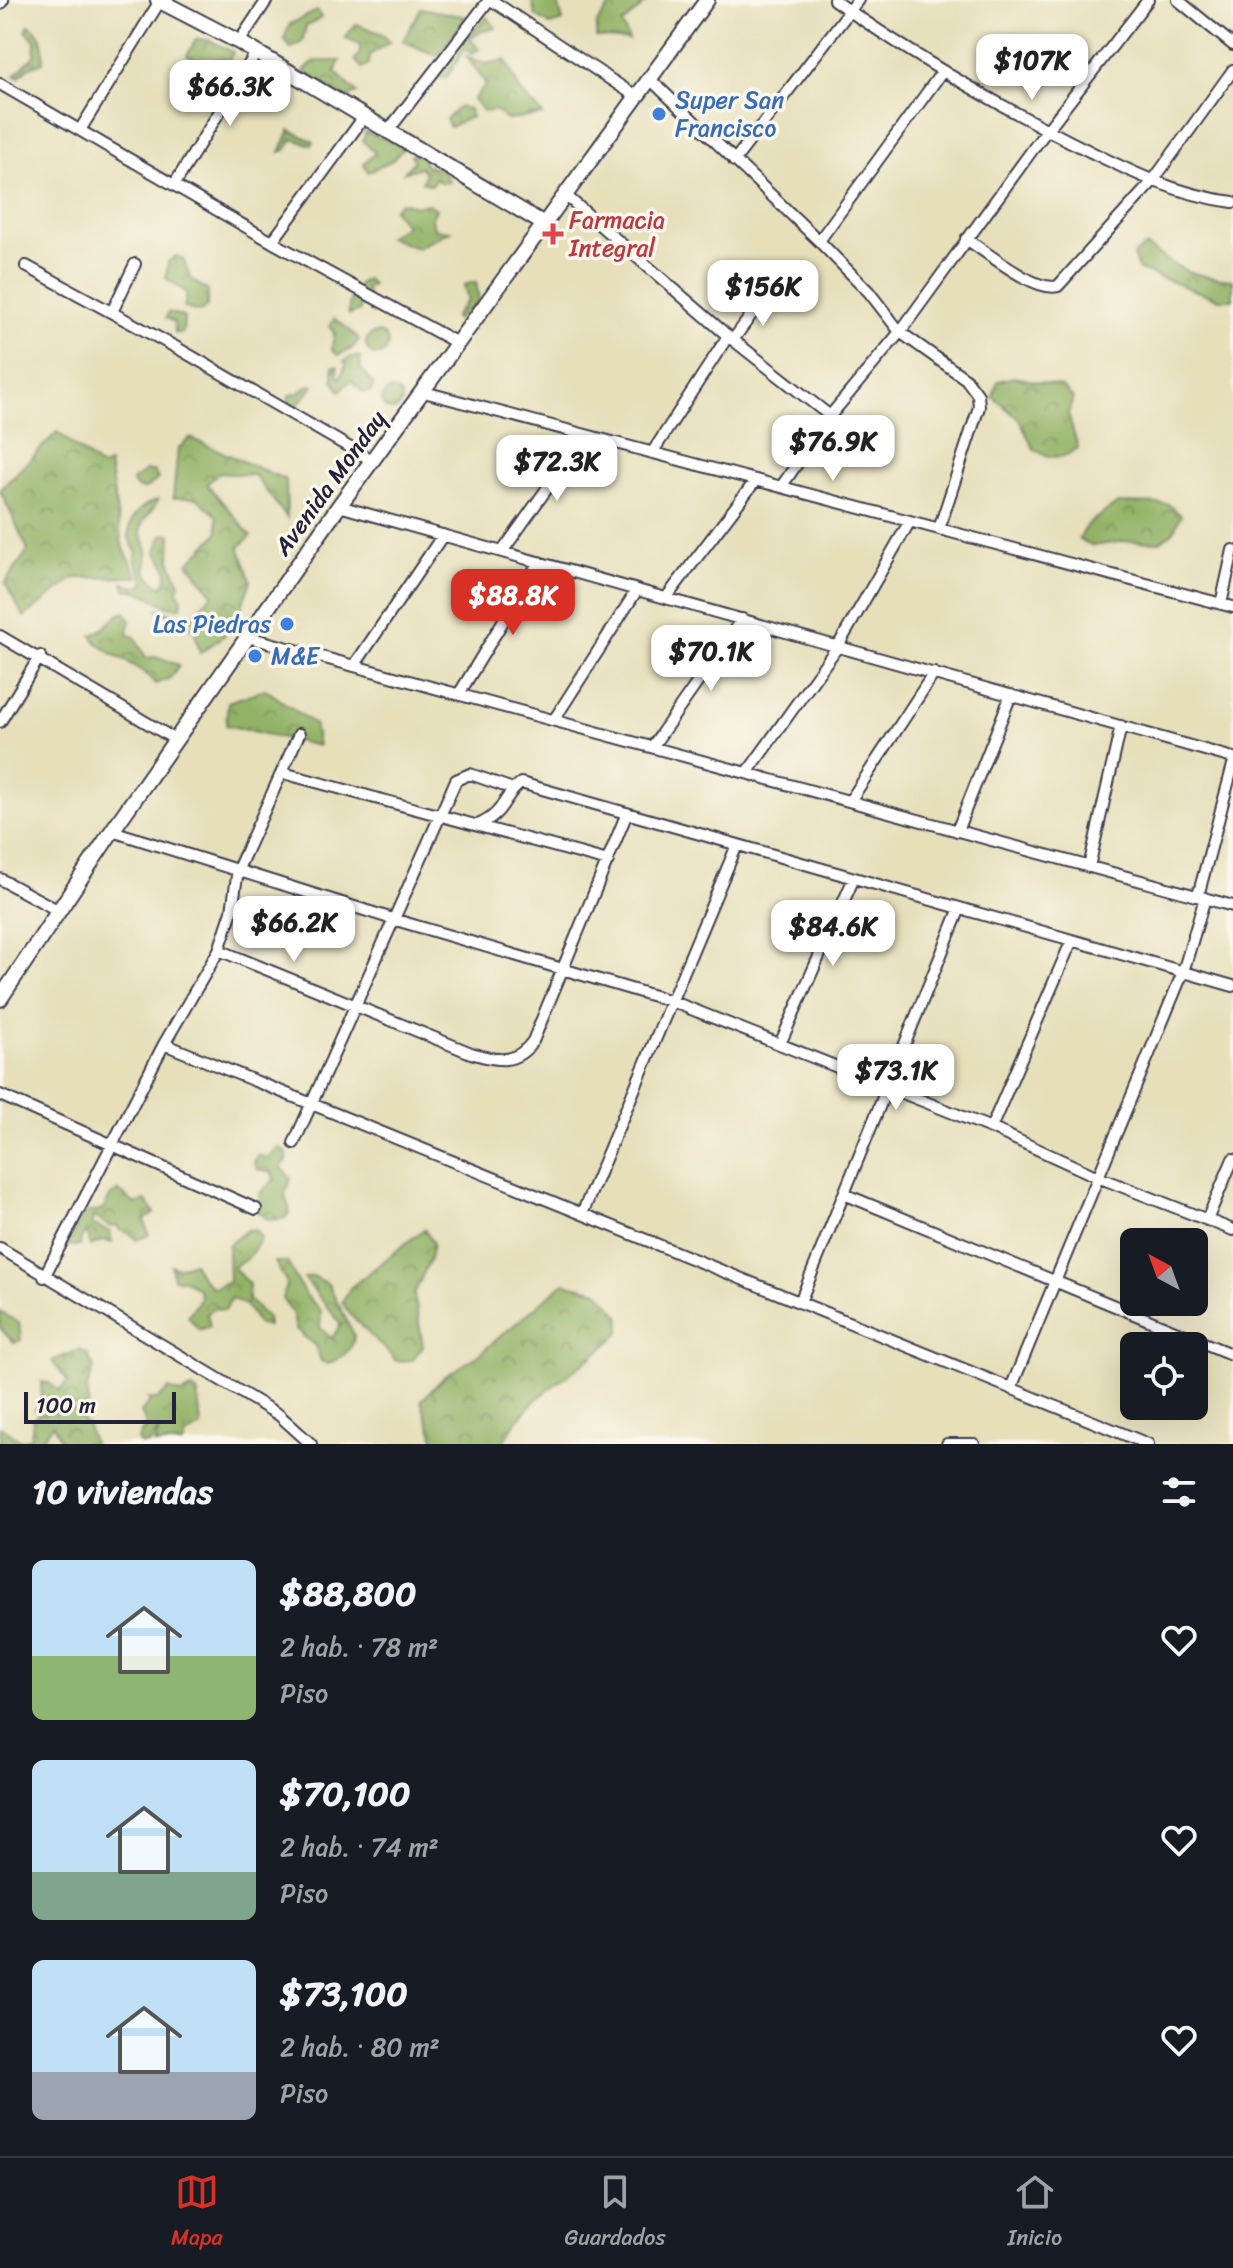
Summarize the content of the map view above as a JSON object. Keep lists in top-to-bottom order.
{
  "streets": {
    "main road": ["Avenida Monday"]
  },
  "places": {
    "other": ["Super San Francisco", "Las Piedras", "M&E"],
    "health": ["Farmacia Integral"]
  },
  "scale_bar": "100 m",
  "north": "top left",
  "page": {
    "price": [
      "$107K",
      "$66.3K",
      "$156K",
      "$76.9K",
      "$72.3K",
      "$88.8K",
      "$70.1K",
      "$66.2K",
      "$84.6K",
      "$73.1K"
    ],
    "scale": "100 m",
    "heading": "10 viviendas",
    "list": [
      {
        "name": "$88,800",
        "note": "2 hab. · 78 m² · Piso"
      },
      {
        "name": "$70,100",
        "note": "2 hab. · 74 m² · Piso"
      },
      {
        "name": "$73,100",
        "note": "2 hab. · 80 m² · Piso"
      }
    ],
    "tabs": ["Mapa", "Guardados", "Inicio"]
  }
}
